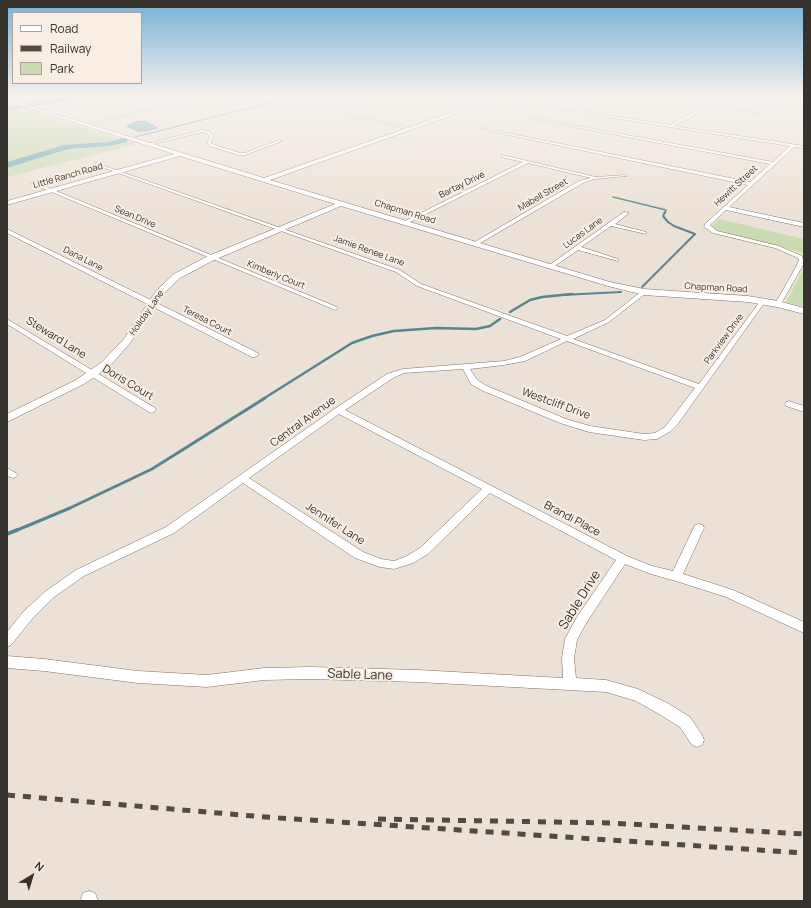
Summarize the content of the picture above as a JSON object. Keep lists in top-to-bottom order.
{
  "streets": {
    "street": [
      "Little Ranch Road",
      "Bartay Drive",
      "Hewitt Street",
      "Mabell Street",
      "Chapman Road",
      "Sean Drive",
      "Lucas Lane",
      "Jamie Renee Lane",
      "Dana Lane",
      "Kimberly Court",
      "Holiday Lane",
      "Teresa Court",
      "Steward Lane",
      "Parkview Drive",
      "Doris Court",
      "Westcliff Drive",
      "Central Avenue",
      "Brandi Place",
      "Jennifer Lane",
      "Sable Drive",
      "Sable Lane"
    ]
  },
  "crossings": [
    ["Little Ranch Road", "Chapman Road"],
    ["Little Ranch Road", "Sean Drive"],
    ["Little Ranch Road", "Jamie Renee Lane"],
    ["Bartay Drive", "Chapman Road"],
    ["Hewitt Street", "Chapman Road"],
    ["Mabell Street", "Chapman Road"],
    ["Chapman Road", "Lucas Lane"],
    ["Chapman Road", "Holiday Lane"],
    ["Chapman Road", "Parkview Drive"],
    ["Chapman Road", "Central Avenue"],
    ["Sean Drive", "Kimberly Court"],
    ["Sean Drive", "Holiday Lane"],
    ["Jamie Renee Lane", "Holiday Lane"],
    ["Jamie Renee Lane", "Parkview Drive"],
    ["Jamie Renee Lane", "Westcliff Drive"],
    ["Jamie Renee Lane", "Central Avenue"],
    ["Dana Lane", "Holiday Lane"],
    ["Dana Lane", "Teresa Court"],
    ["Kimberly Court", "Holiday Lane"],
    ["Holiday Lane", "Teresa Court"],
    ["Holiday Lane", "Steward Lane"],
    ["Holiday Lane", "Doris Court"],
    ["Steward Lane", "Doris Court"],
    ["Parkview Drive", "Westcliff Drive"],
    ["Westcliff Drive", "Central Avenue"],
    ["Central Avenue", "Brandi Place"],
    ["Central Avenue", "Jennifer Lane"],
    ["Brandi Place", "Jennifer Lane"],
    ["Brandi Place", "Sable Drive"],
    ["Sable Drive", "Sable Lane"]
  ],
  "legend": ["Road", "Railway", "Park"],
  "north": "top right"
}
